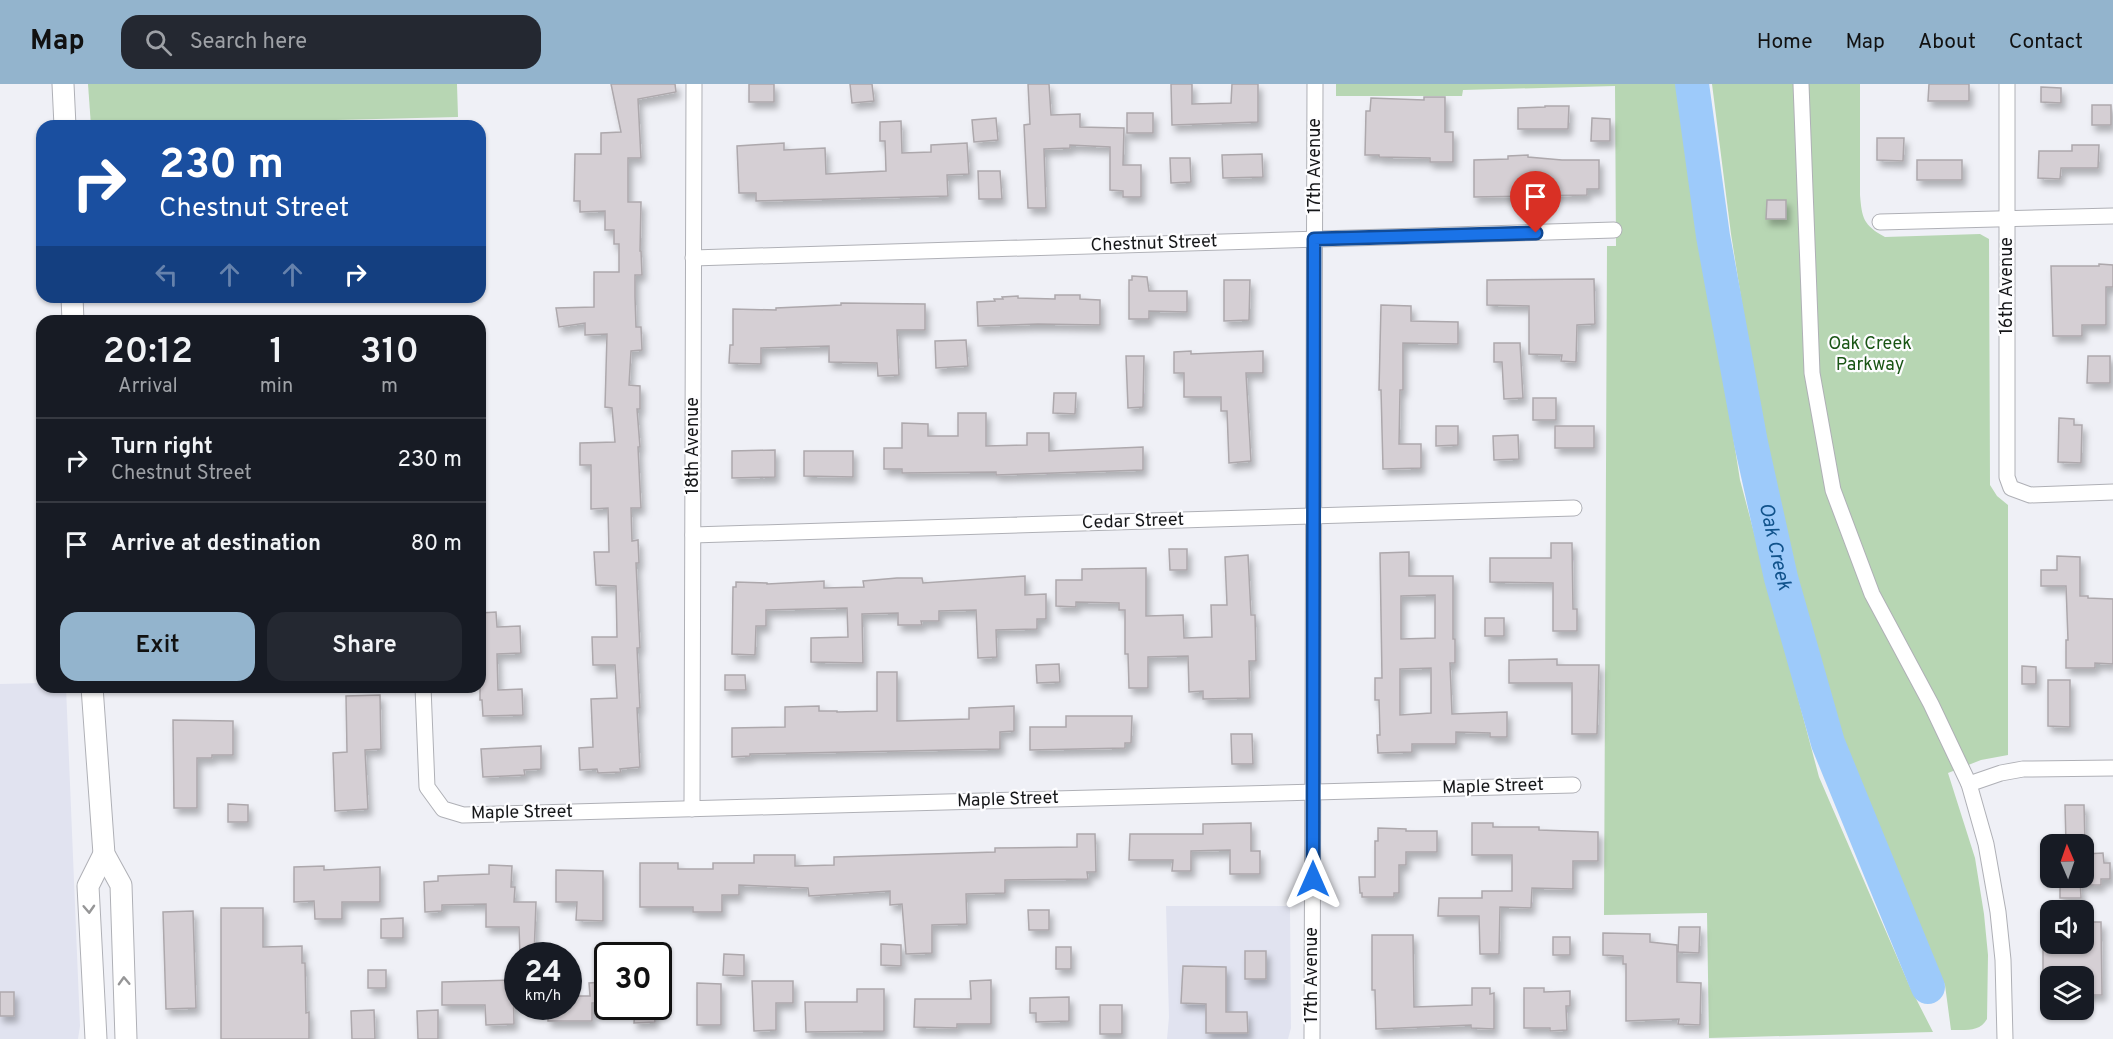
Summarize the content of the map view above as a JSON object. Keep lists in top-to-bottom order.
{
  "streets": {
    "street": [
      "17th Avenue",
      "Chestnut Street",
      "16th Avenue",
      "18th Avenue",
      "Cedar Street",
      "Maple Street"
    ]
  },
  "crossings": [
    ["17th Avenue", "Chestnut Street"],
    ["17th Avenue", "Cedar Street"],
    ["17th Avenue", "Maple Street"],
    ["Chestnut Street", "18th Avenue"],
    ["18th Avenue", "Cedar Street"],
    ["18th Avenue", "Maple Street"]
  ],
  "water": ["Oak Creek"],
  "parks": ["Oak Creek Parkway"],
  "north": "top",
  "page": {
    "header": "Map",
    "search": "Search here",
    "nav": [
      "Home",
      "Map",
      "About",
      "Contact"
    ],
    "turn": ["230 m", "Chestnut Street"],
    "eta": [
      "20:12",
      "Arrival",
      "1",
      "min",
      "310",
      "m"
    ],
    "list": [
      {
        "name": "Turn right",
        "note": "Chestnut Street",
        "value": "230 m"
      },
      {
        "name": "Arrive at destination",
        "value": "80 m"
      }
    ],
    "buttons": ["Exit", "Share"],
    "speed": "24 km/h",
    "limit": "30"
  }
}
